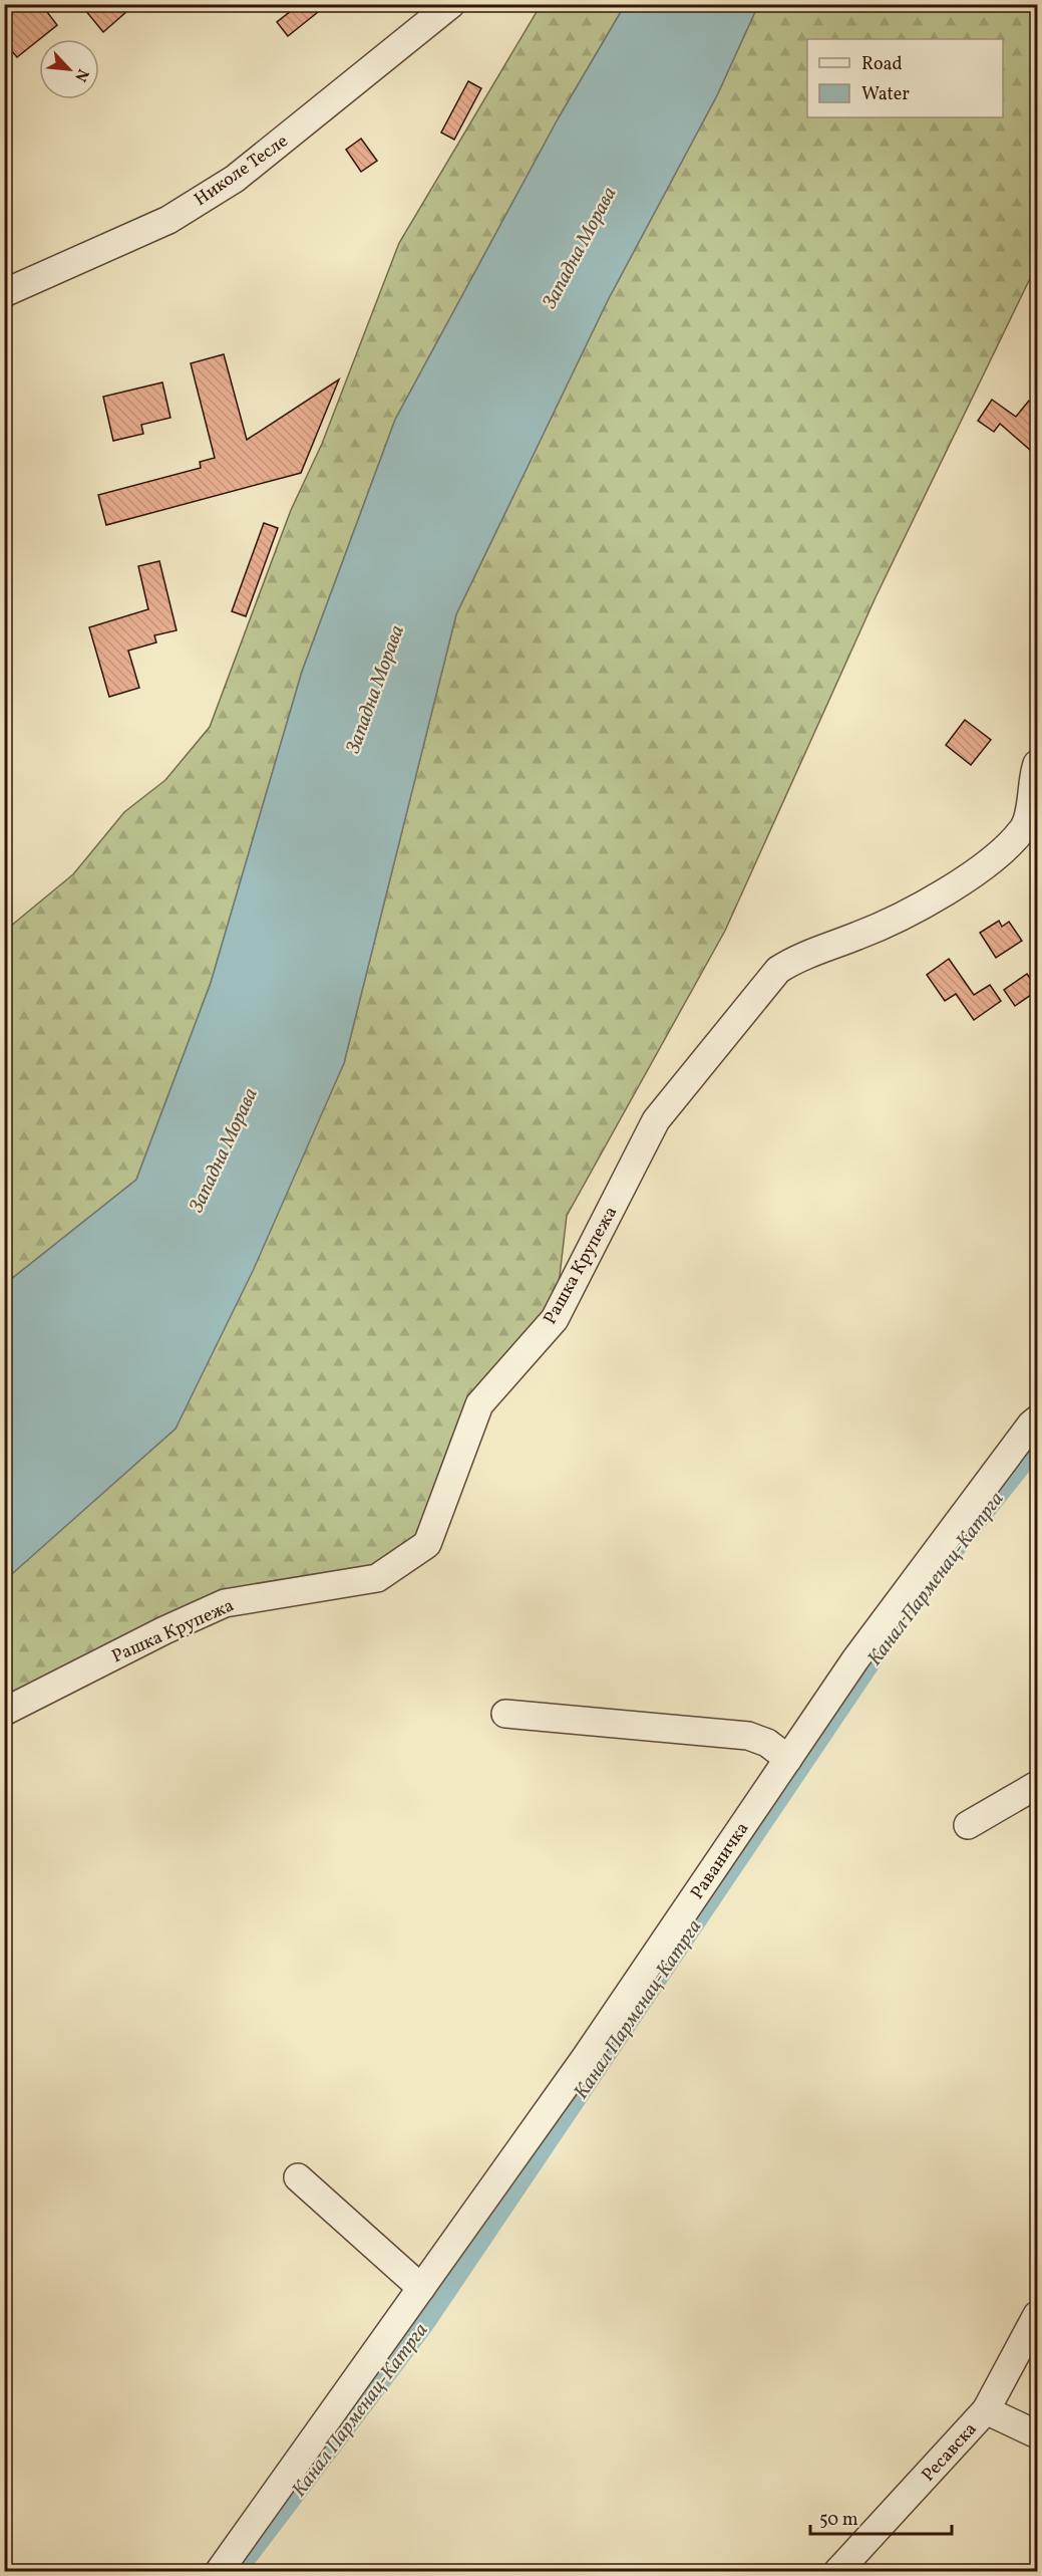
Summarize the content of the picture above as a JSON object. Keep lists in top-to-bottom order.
{
  "streets": {
    "street": [
      "Николе Тесле",
      "Рашка Крупежа",
      "Раваничка",
      "Ресавска"
    ]
  },
  "water": ["Западна Морава", "Канал Парменац-Катрга"],
  "legend": ["Road", "Water"],
  "scale_bar": "50 m",
  "north": "bottom right"
}
